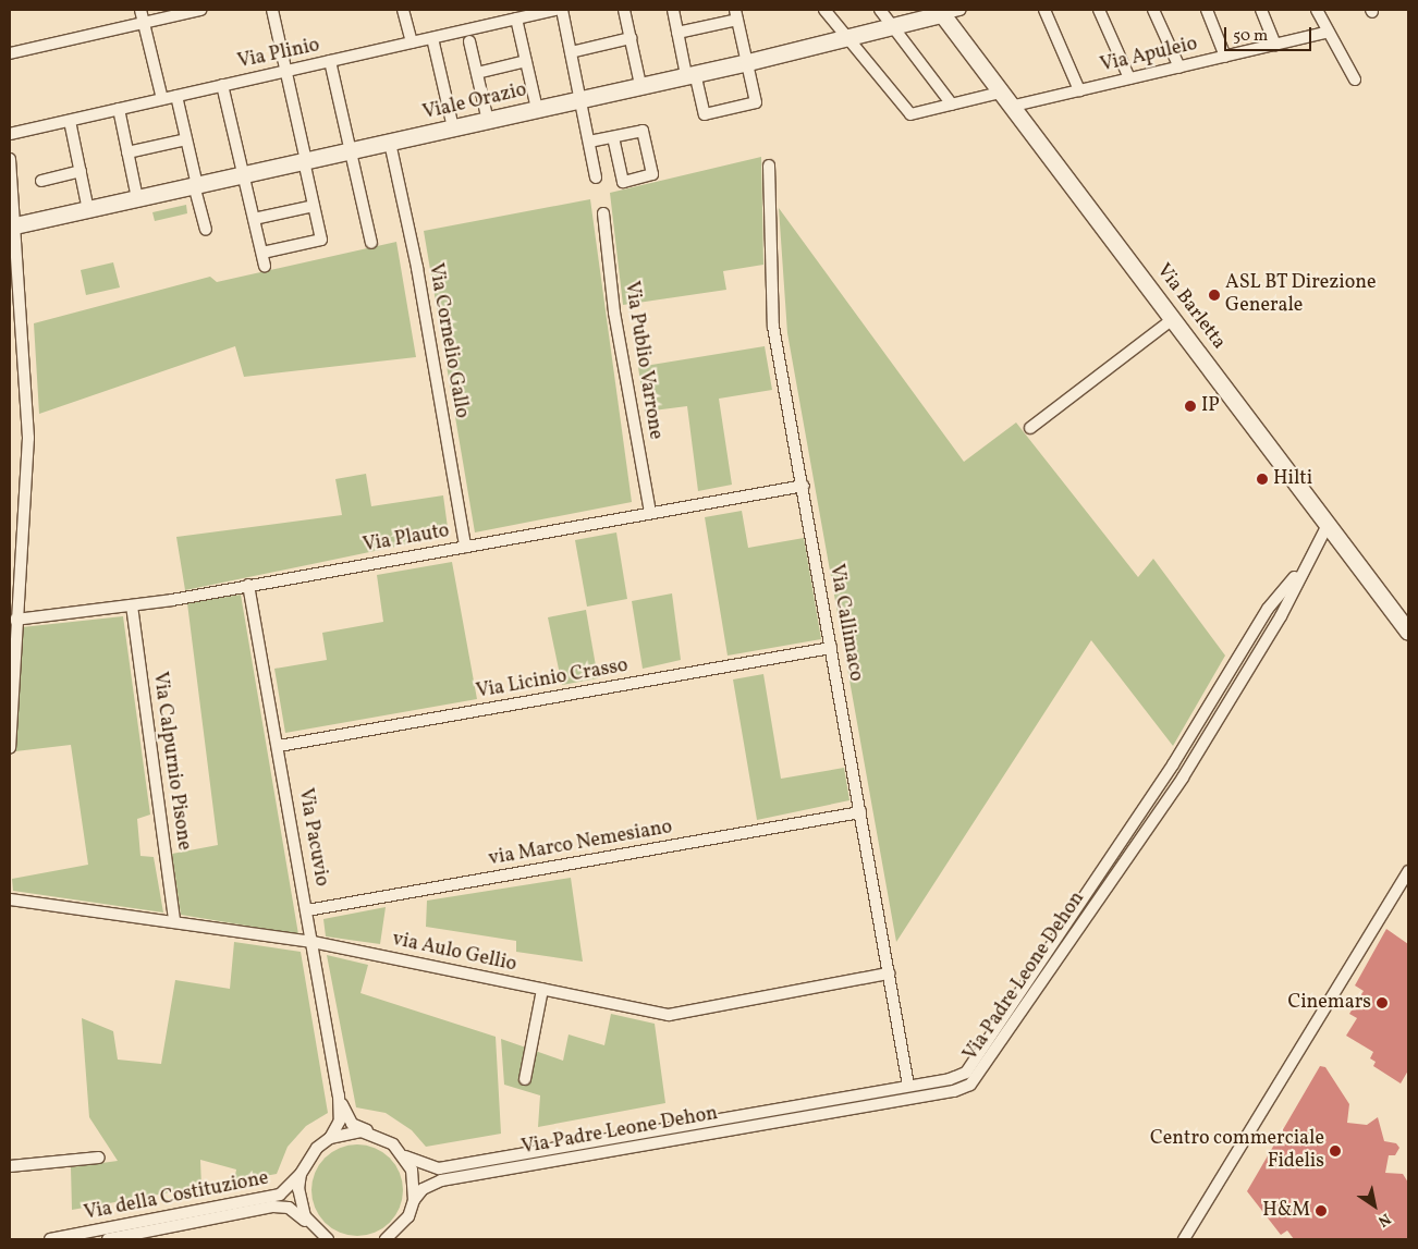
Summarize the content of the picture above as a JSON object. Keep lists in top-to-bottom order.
{
  "streets": {
    "street": [
      "Via Plinio",
      "Via Apuleio",
      "Viale Orazio",
      "Via Barletta",
      "Via Cornelio Gallo",
      "Via Publio Varrone",
      "Via Plauto",
      "Via Callimaco",
      "Via Licinio Crasso",
      "Via Calpurnio Pisone",
      "Via Pacuvio",
      "via Marco Nemesiano",
      "via Aulo Gellio",
      "Via Padre Leone Dehon",
      "Via della Costituzione"
    ]
  },
  "crossings": [
    ["Via Apuleio", "Viale Orazio"],
    ["Via Apuleio", "Via Barletta"],
    ["Viale Orazio", "Via Barletta"],
    ["Viale Orazio", "Via Cornelio Gallo"],
    ["Via Barletta", "Via Padre Leone Dehon"],
    ["Via Cornelio Gallo", "Via Plauto"],
    ["Via Publio Varrone", "Via Plauto"],
    ["Via Plauto", "Via Callimaco"],
    ["Via Plauto", "Via Calpurnio Pisone"],
    ["Via Plauto", "Via Pacuvio"],
    ["Via Callimaco", "Via Licinio Crasso"],
    ["Via Callimaco", "via Marco Nemesiano"],
    ["Via Callimaco", "via Aulo Gellio"],
    ["Via Callimaco", "Via Padre Leone Dehon"],
    ["Via Licinio Crasso", "Via Pacuvio"],
    ["Via Calpurnio Pisone", "via Aulo Gellio"],
    ["Via Pacuvio", "via Marco Nemesiano"],
    ["Via Pacuvio", "via Aulo Gellio"],
    ["Via Pacuvio", "Via della Costituzione"]
  ],
  "places": [
    "ASL BT Direzione Generale",
    "IP",
    "Hilti",
    "Cinemars",
    "Centro commerciale Fidelis",
    "H&M"
  ],
  "scale_bar": "50 m",
  "north": "bottom right"
}
